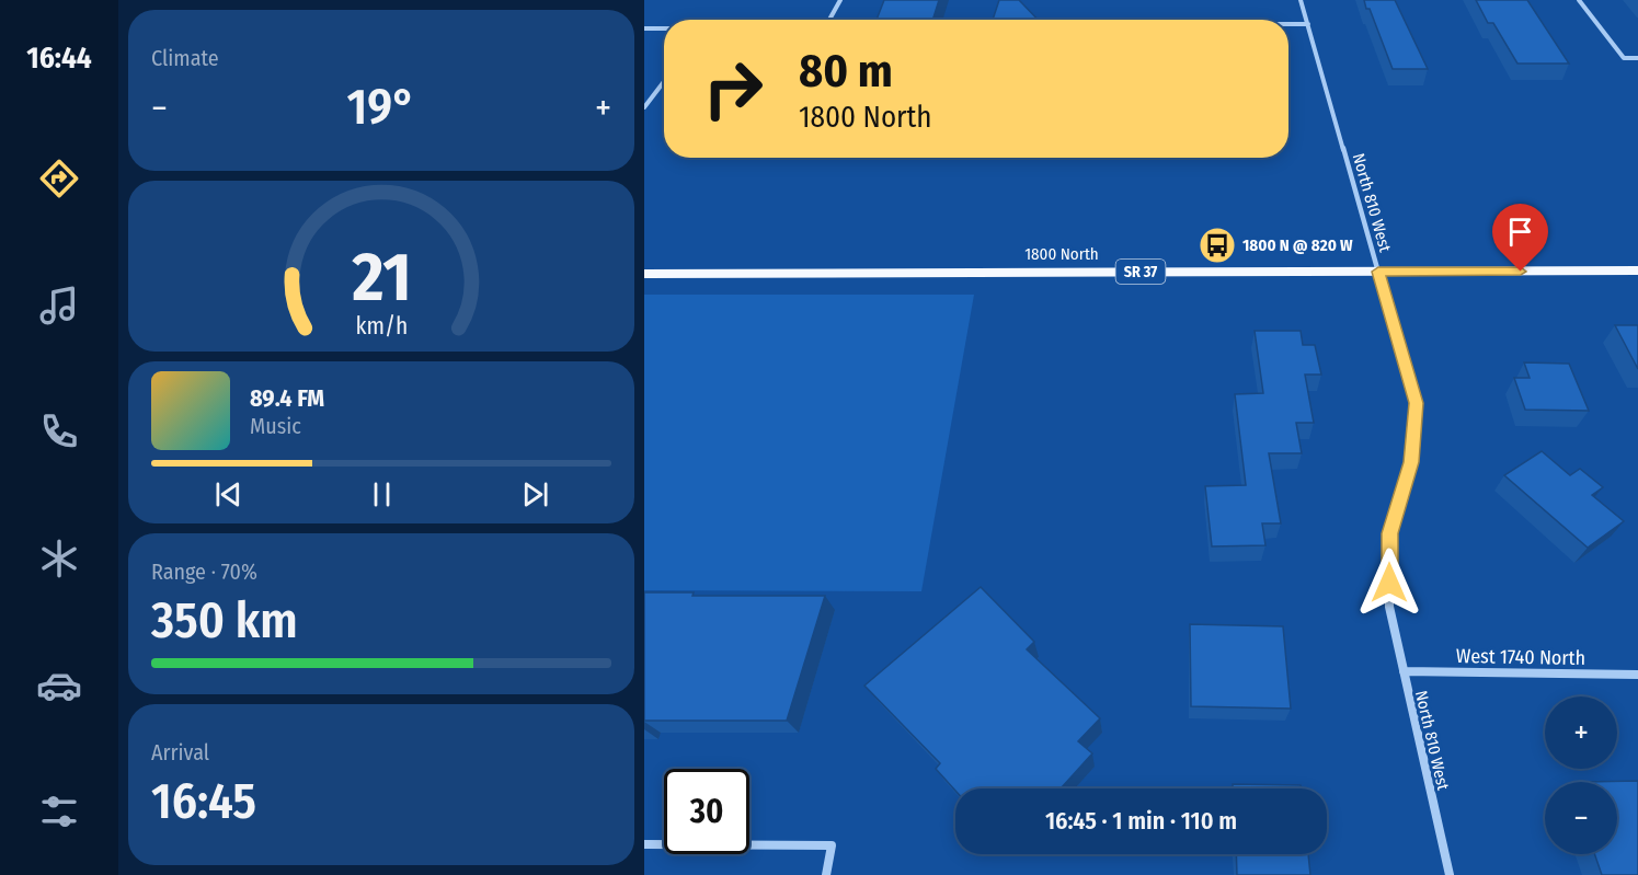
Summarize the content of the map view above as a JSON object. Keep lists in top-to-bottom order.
{
  "streets": {
    "main road": ["1800 North", "SR 37"],
    "street": ["North 810 West", "West 1740 North"]
  },
  "crossings": [
    ["North 810 West", "1800 North"],
    ["North 810 West", "West 1740 North"]
  ],
  "places": {
    "bus stop": ["1800 N @ 820 W"]
  },
  "page": {
    "tabs": "16:44",
    "tile": [
      "Climate",
      ["Range · 70%", "350 km"],
      ["Arrival", "16:45"]
    ],
    "turn": ["80 m", "1800 North"],
    "heat": ["−", "19°", "+"],
    "song": ["89.4 FM", "Music"],
    "map_buttons": ["+", "−"],
    "limit": "30",
    "trip": "16:45 · 1 min · 110 m",
    "gauge": ["21", "km/h"]
  }
}
